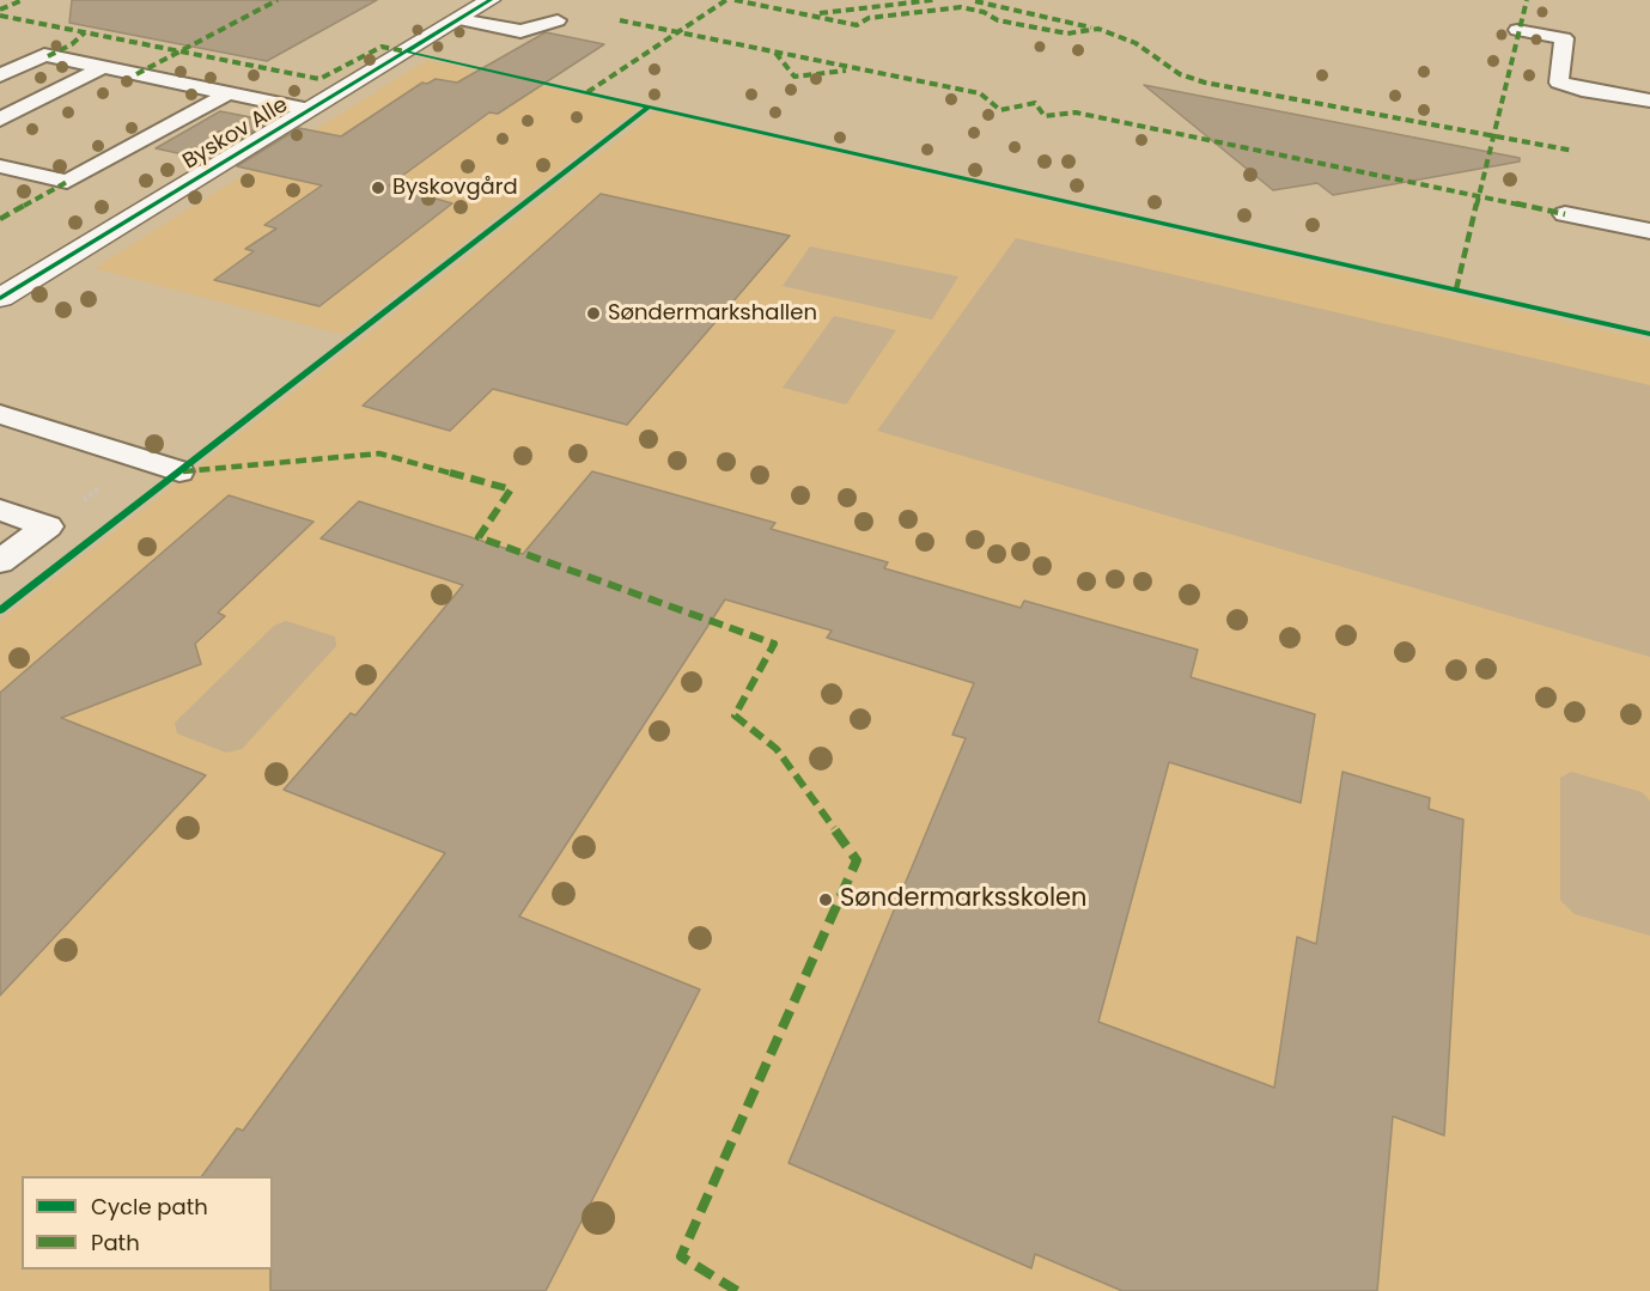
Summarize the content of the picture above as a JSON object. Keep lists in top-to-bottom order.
{
  "streets": {
    "street": ["Byskov Alle"]
  },
  "places": ["Byskovgård", "Søndermarkshallen", "Søndermarksskolen"],
  "legend": ["Cycle path", "Path"]
}
